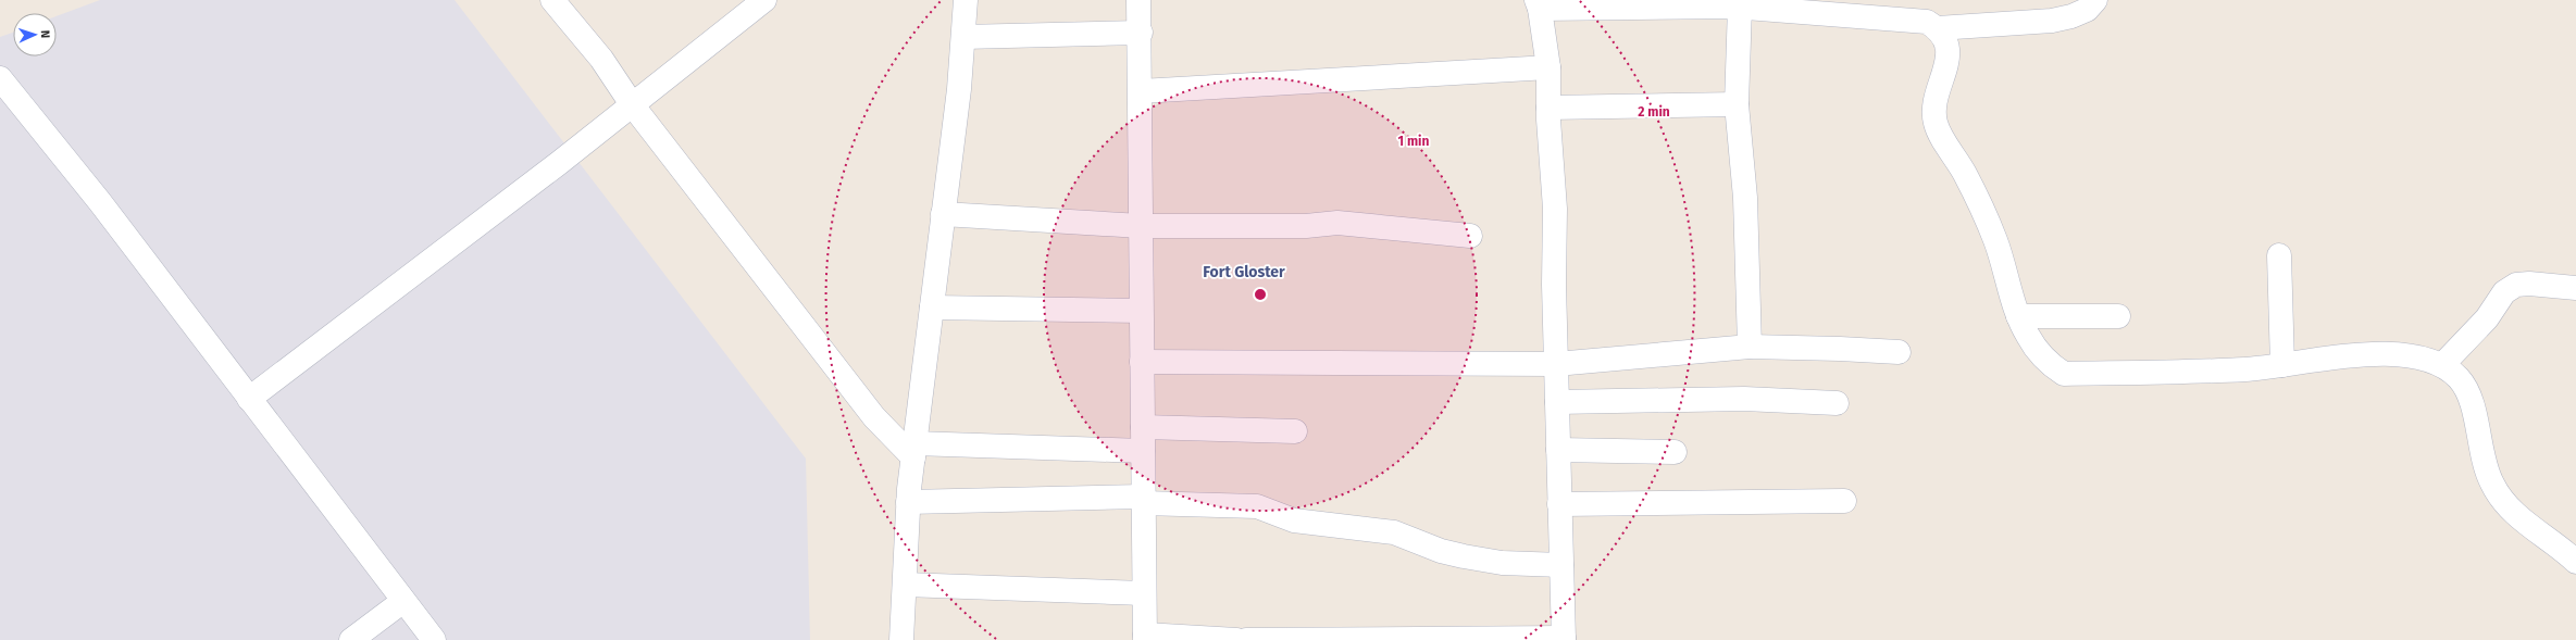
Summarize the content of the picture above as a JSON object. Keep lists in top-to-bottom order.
{
  "districts": ["Fort Gloster"],
  "north": "right",
  "rings": ["2 min", "1 min"]
}
